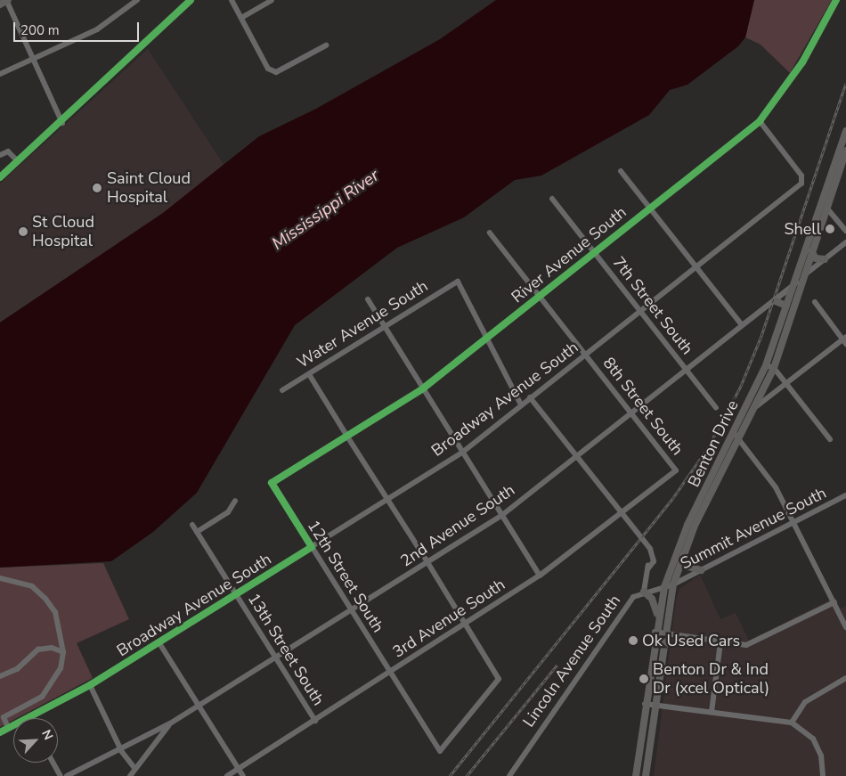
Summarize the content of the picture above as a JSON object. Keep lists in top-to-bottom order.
{
  "streets": {
    "main road": ["Benton Drive"],
    "street": [
      "River Avenue South",
      "7th Street South",
      "Water Avenue South",
      "Broadway Avenue South",
      "8th Street South",
      "2nd Avenue South",
      "Summit Avenue South",
      "12th Street South",
      "3rd Avenue South",
      "13th Street South",
      "Lincoln Avenue South"
    ]
  },
  "crossings": [
    ["River Avenue South", "7th Street South"],
    ["River Avenue South", "Water Avenue South"],
    ["River Avenue South", "Broadway Avenue South"],
    ["River Avenue South", "8th Street South"],
    ["River Avenue South", "12th Street South"],
    ["7th Street South", "Broadway Avenue South"],
    ["7th Street South", "2nd Avenue South"],
    ["Broadway Avenue South", "8th Street South"],
    ["Broadway Avenue South", "12th Street South"],
    ["Broadway Avenue South", "13th Street South"],
    ["8th Street South", "2nd Avenue South"],
    ["8th Street South", "3rd Avenue South"],
    ["Benton Drive", "2nd Avenue South"],
    ["Benton Drive", "Summit Avenue South"],
    ["Benton Drive", "Lincoln Avenue South"],
    ["2nd Avenue South", "12th Street South"],
    ["2nd Avenue South", "13th Street South"],
    ["Summit Avenue South", "Lincoln Avenue South"],
    ["12th Street South", "3rd Avenue South"],
    ["3rd Avenue South", "13th Street South"]
  ],
  "water": ["Mississippi River"],
  "places": [
    "Saint Cloud Hospital",
    "Shell",
    "St Cloud Hospital",
    "Ok Used Cars",
    "Benton Dr & Ind Dr (xcel Optical)"
  ],
  "scale_bar": "200 m",
  "north": "top right"
}
